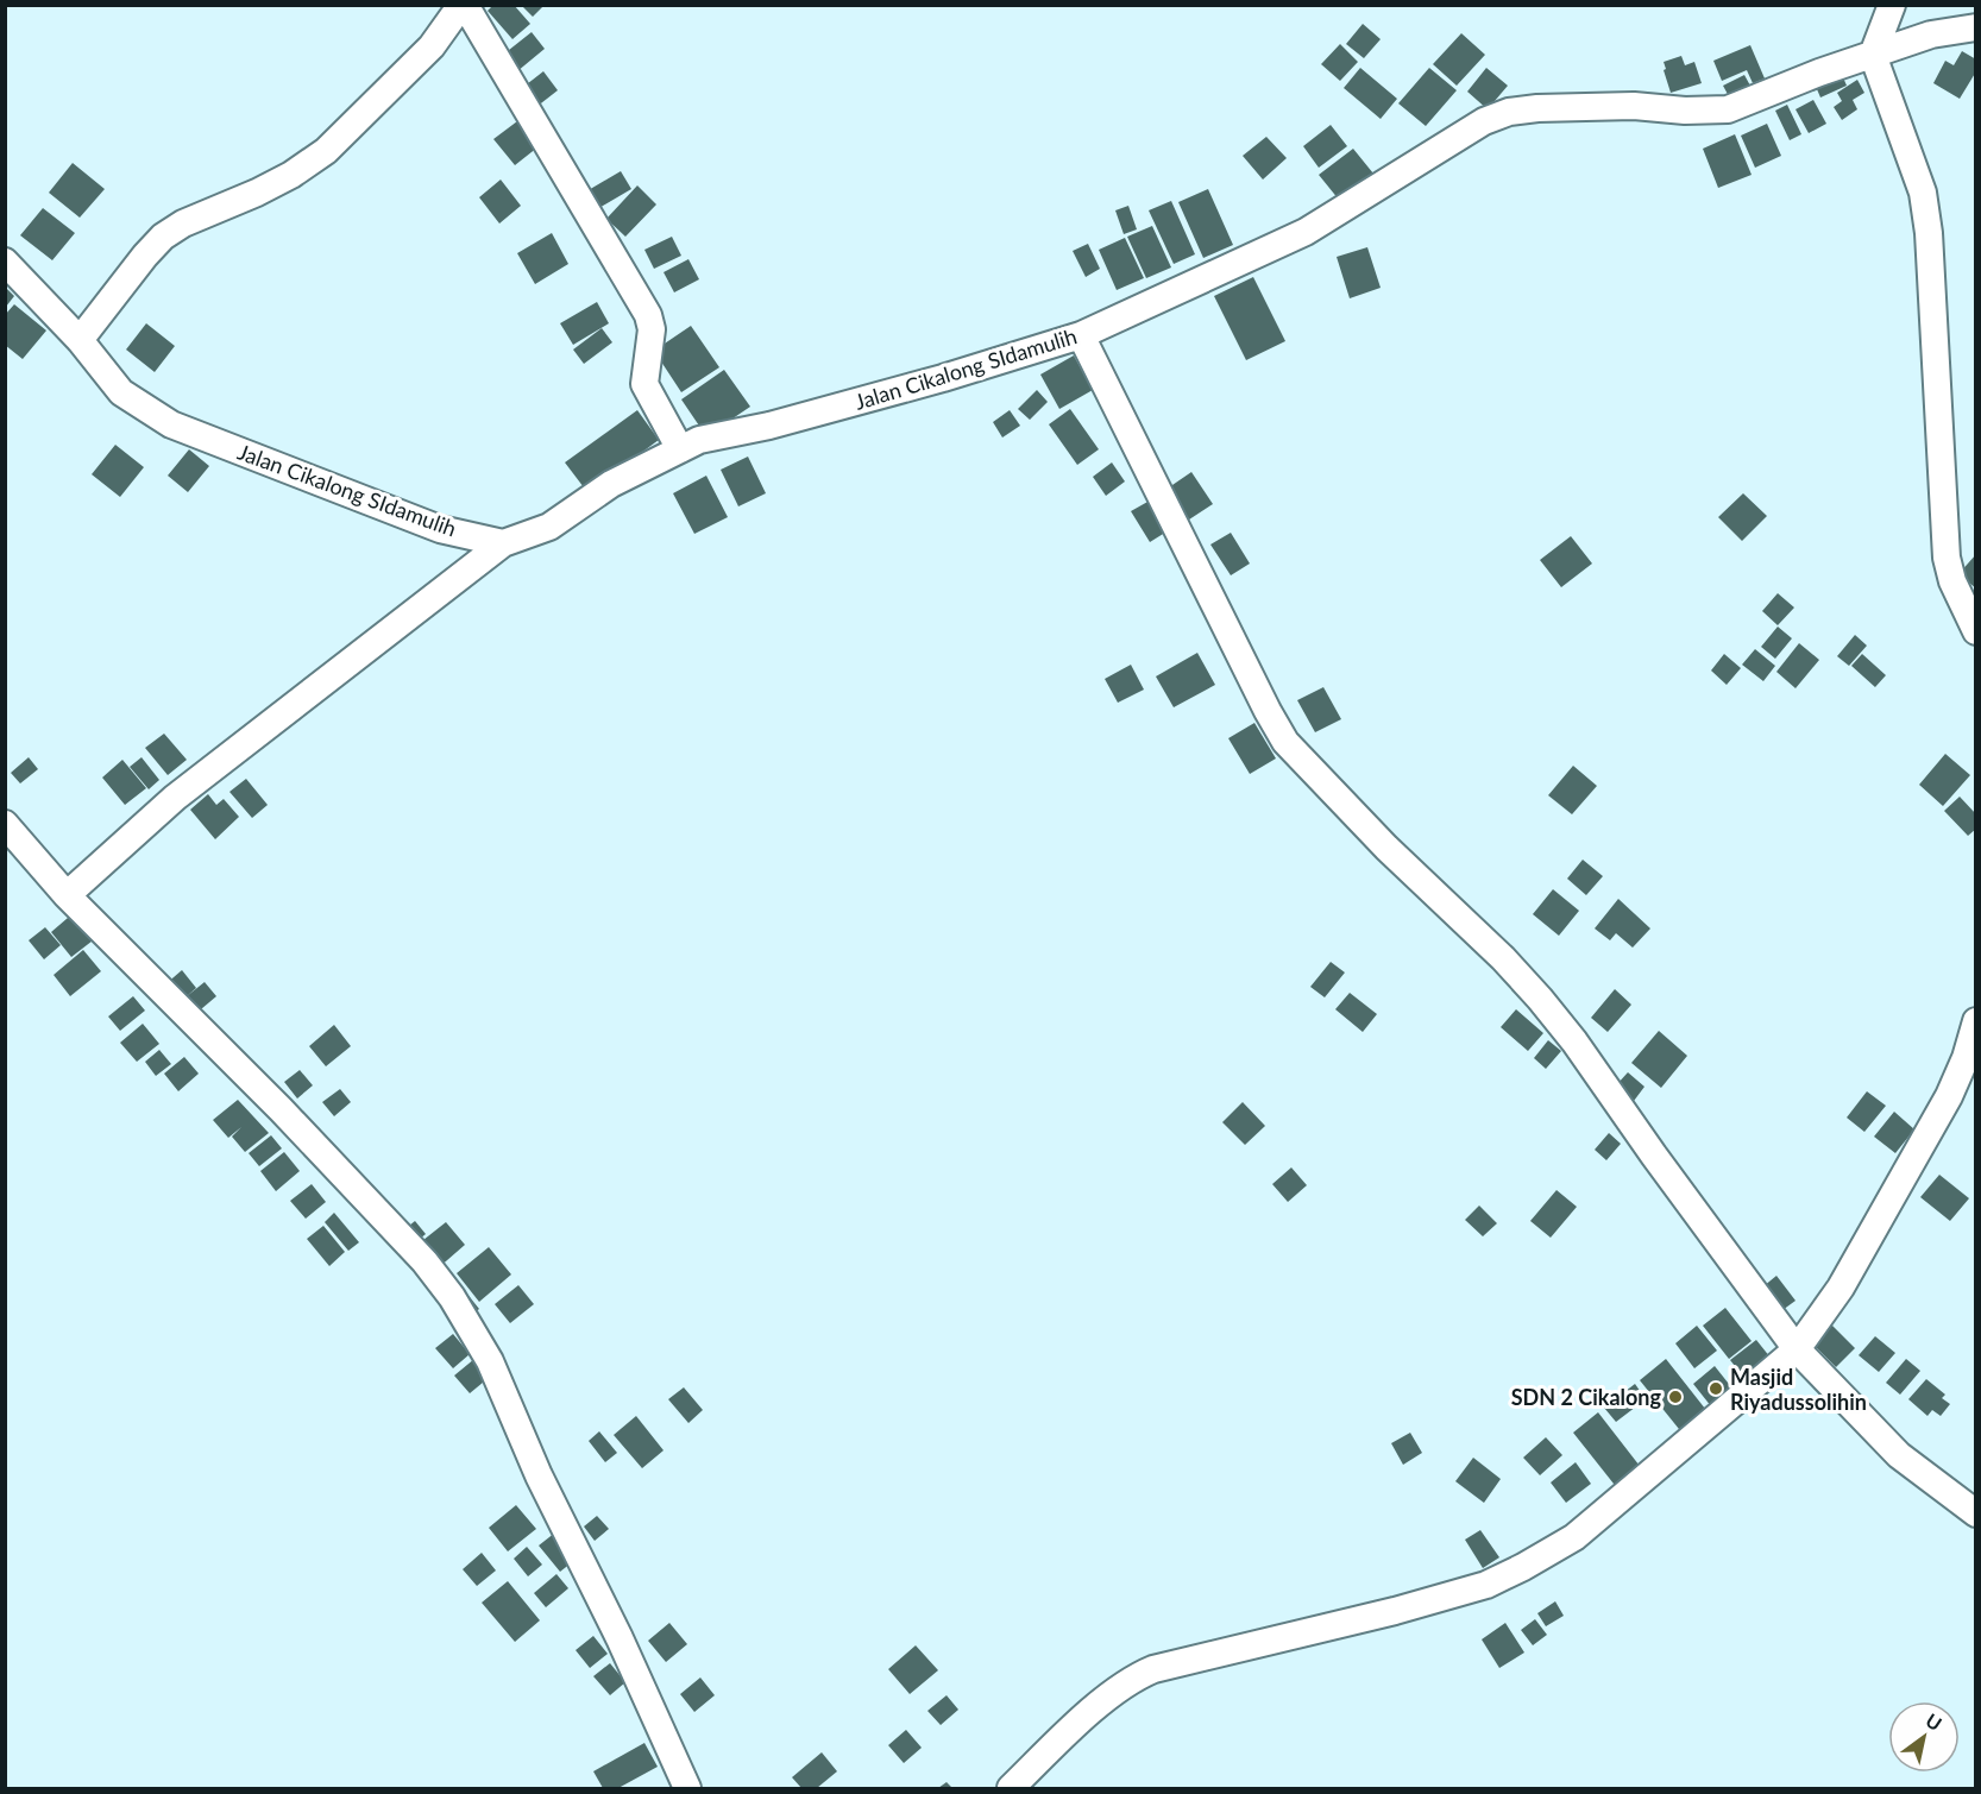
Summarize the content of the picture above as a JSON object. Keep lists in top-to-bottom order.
{
  "streets": {
    "street": ["Jalan Cikalong SIdamulih"]
  },
  "places": ["Masjid Riyadussolihin", "SDN 2 Cikalong"],
  "north": "top right"
}
